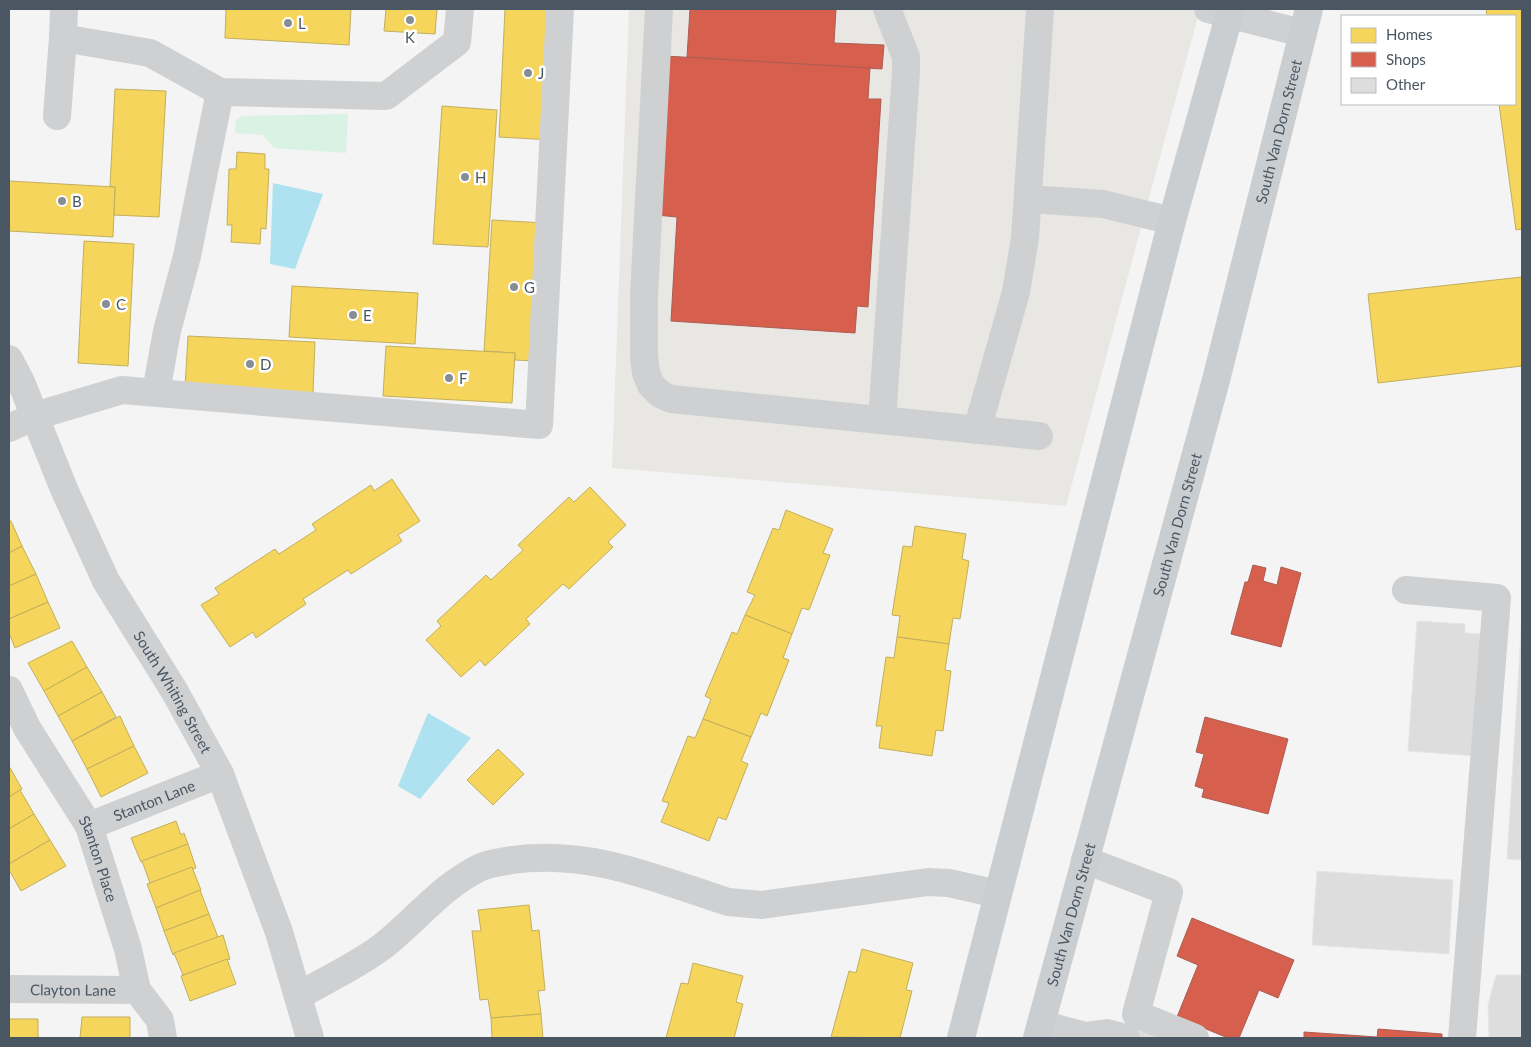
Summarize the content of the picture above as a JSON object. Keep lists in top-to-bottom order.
{
  "streets": {
    "main road": ["South Van Dorn Street"],
    "street": [
      "South Whiting Street",
      "Stanton Lane",
      "Stanton Place",
      "Clayton Lane"
    ]
  },
  "crossings": [
    ["South Whiting Street", "Stanton Lane"],
    ["Stanton Lane", "Stanton Place"],
    ["Stanton Place", "Clayton Lane"]
  ],
  "places": [
    "K",
    "L",
    "J",
    "H",
    "B",
    "G",
    "C",
    "E",
    "D",
    "F"
  ],
  "legend": ["Homes", "Shops", "Other"]
}
